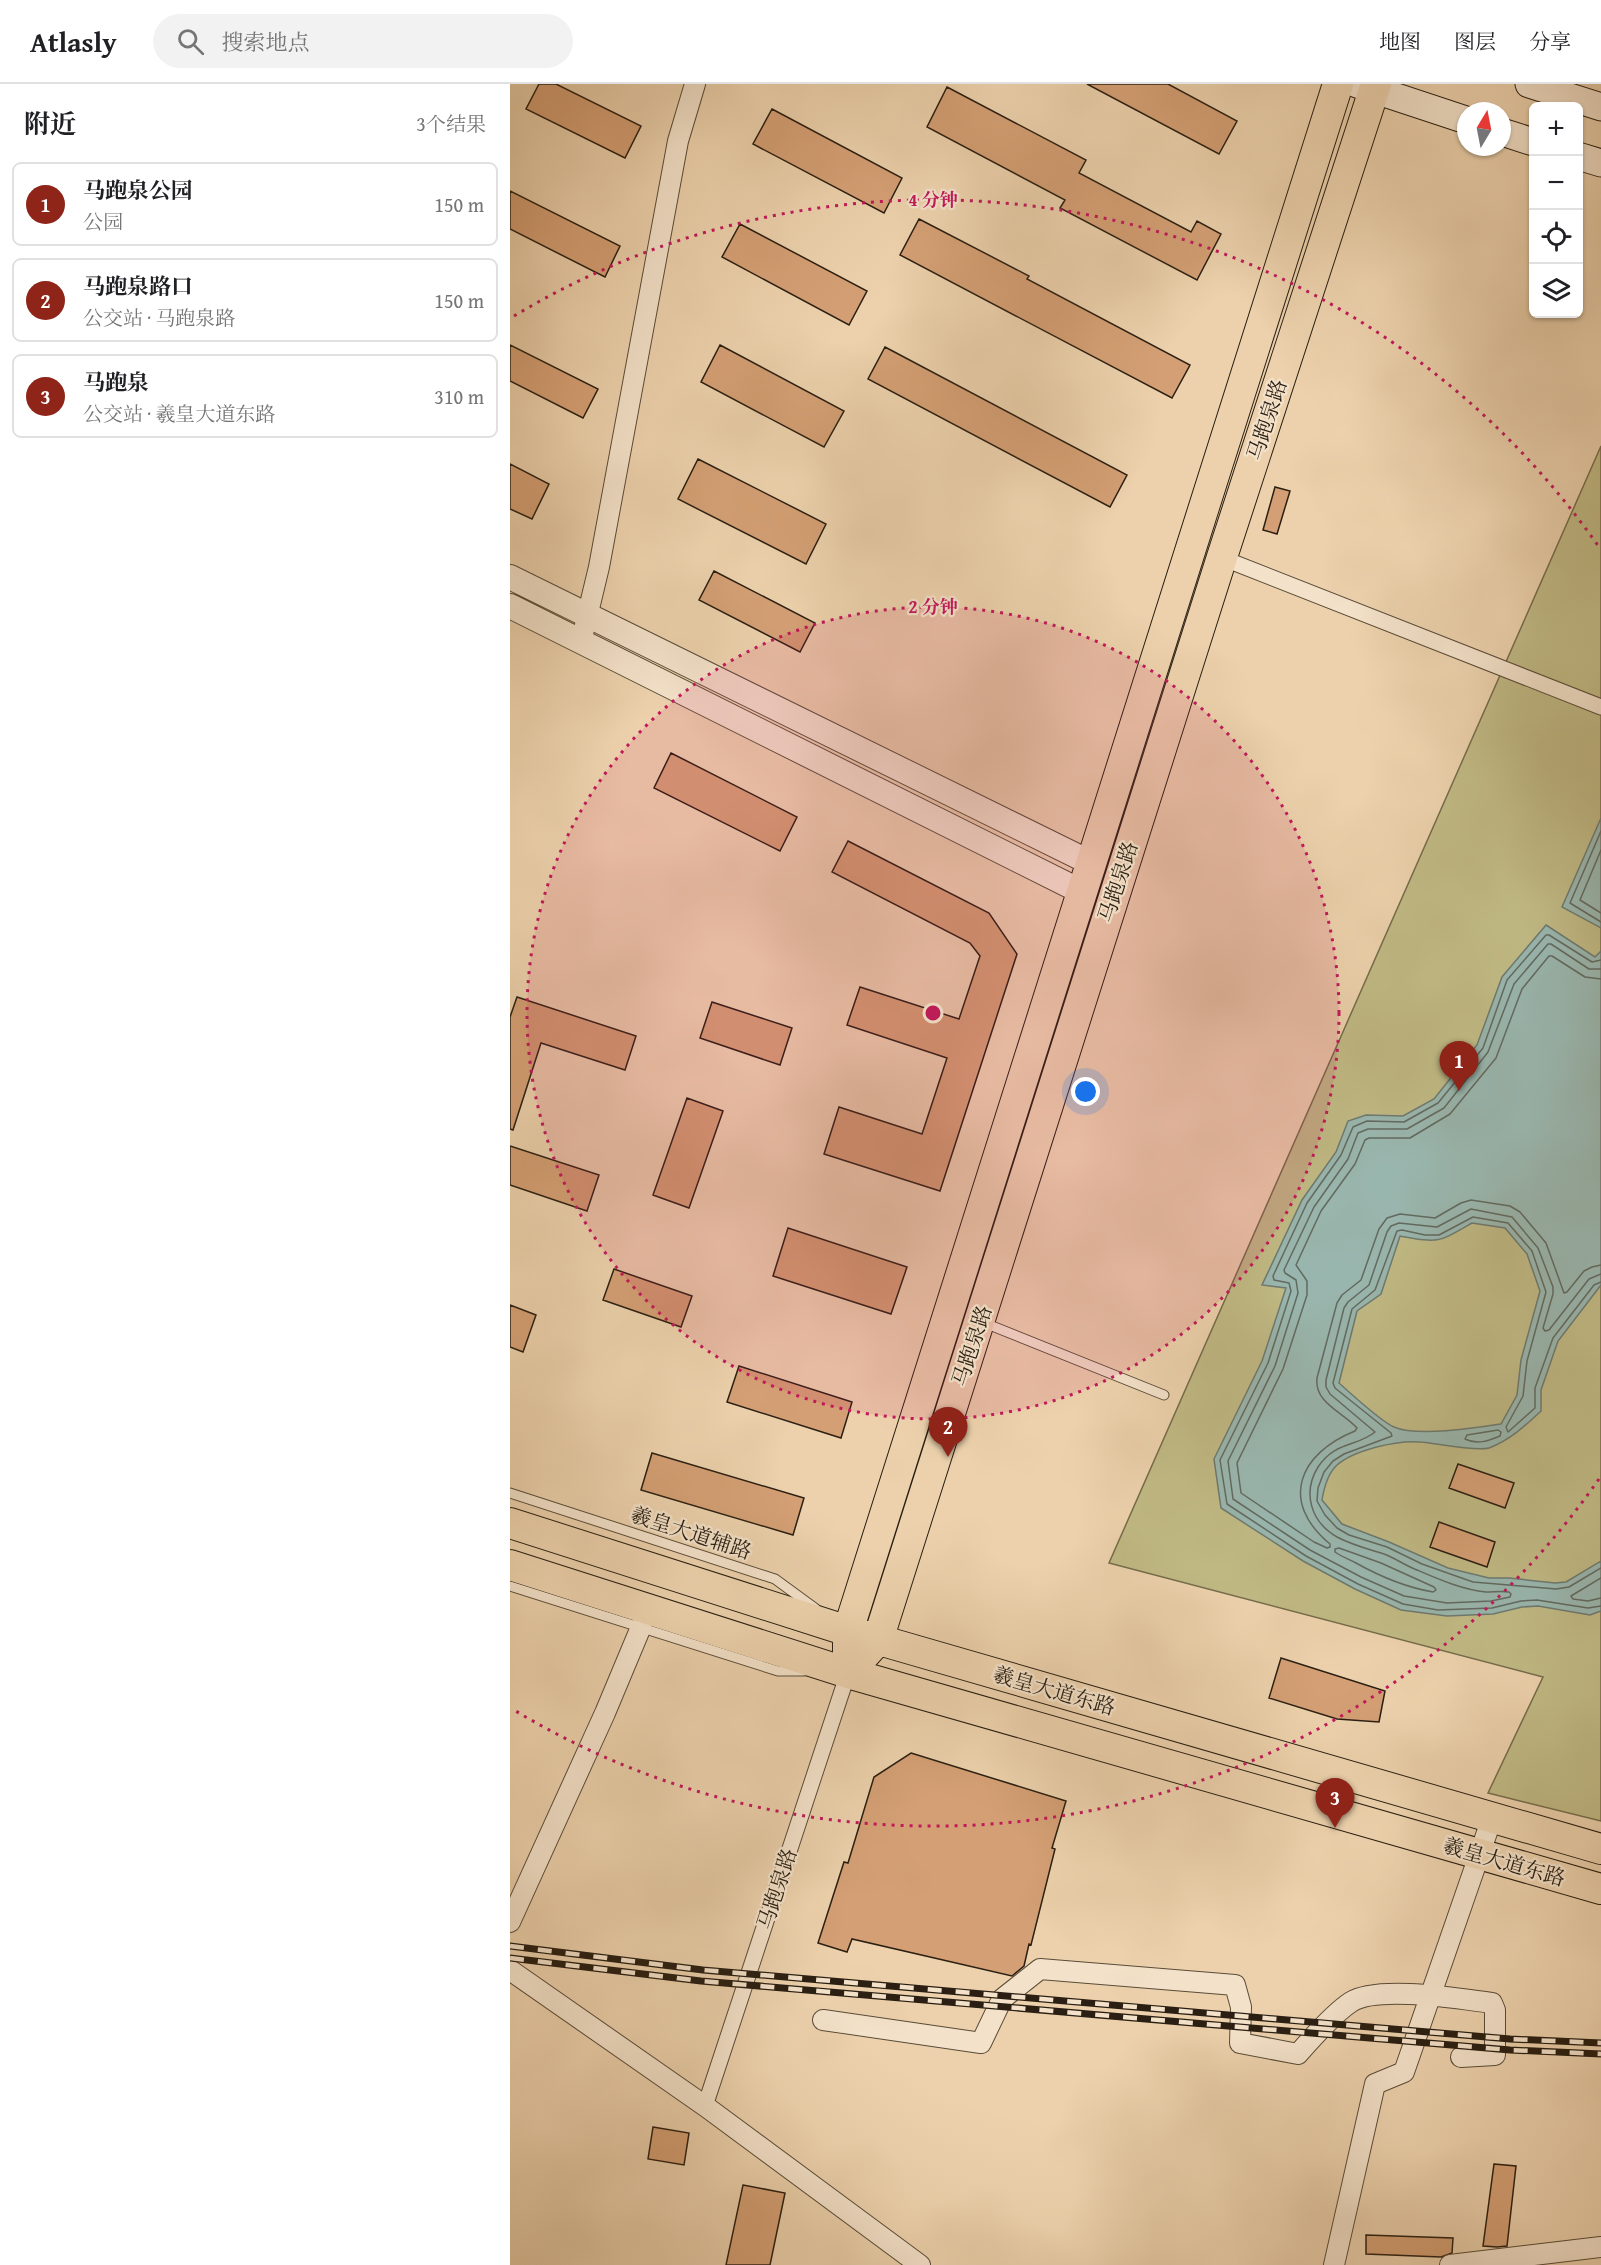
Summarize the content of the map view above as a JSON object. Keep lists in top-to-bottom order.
{
  "streets": {
    "main road": ["马跑泉路", "羲皇大道东路"],
    "lane": ["羲皇大道辅路"]
  },
  "crossings": [
    ["马跑泉路", "羲皇大道辅路"],
    ["马跑泉路", "羲皇大道东路"],
    ["羲皇大道辅路", "羲皇大道东路"]
  ],
  "north": "top",
  "page": {
    "header": "Atlasly",
    "search": "搜索地点",
    "nav": ["地图", "图层", "分享"],
    "heading": ["附近", "3个结果"],
    "map_buttons": ["+", "−"],
    "list": [
      {
        "mark": "1",
        "name": "马跑泉公园",
        "note": "公园",
        "value": "150 m"
      },
      {
        "mark": "2",
        "name": "马跑泉路口",
        "note": "公交站 · 马跑泉路",
        "value": "150 m"
      },
      {
        "mark": "3",
        "name": "马跑泉",
        "note": "公交站 · 羲皇大道东路",
        "value": "310 m"
      }
    ],
    "pins": ["1", "2", "3"]
  },
  "rings": ["4 分钟", "2 分钟"]
}
